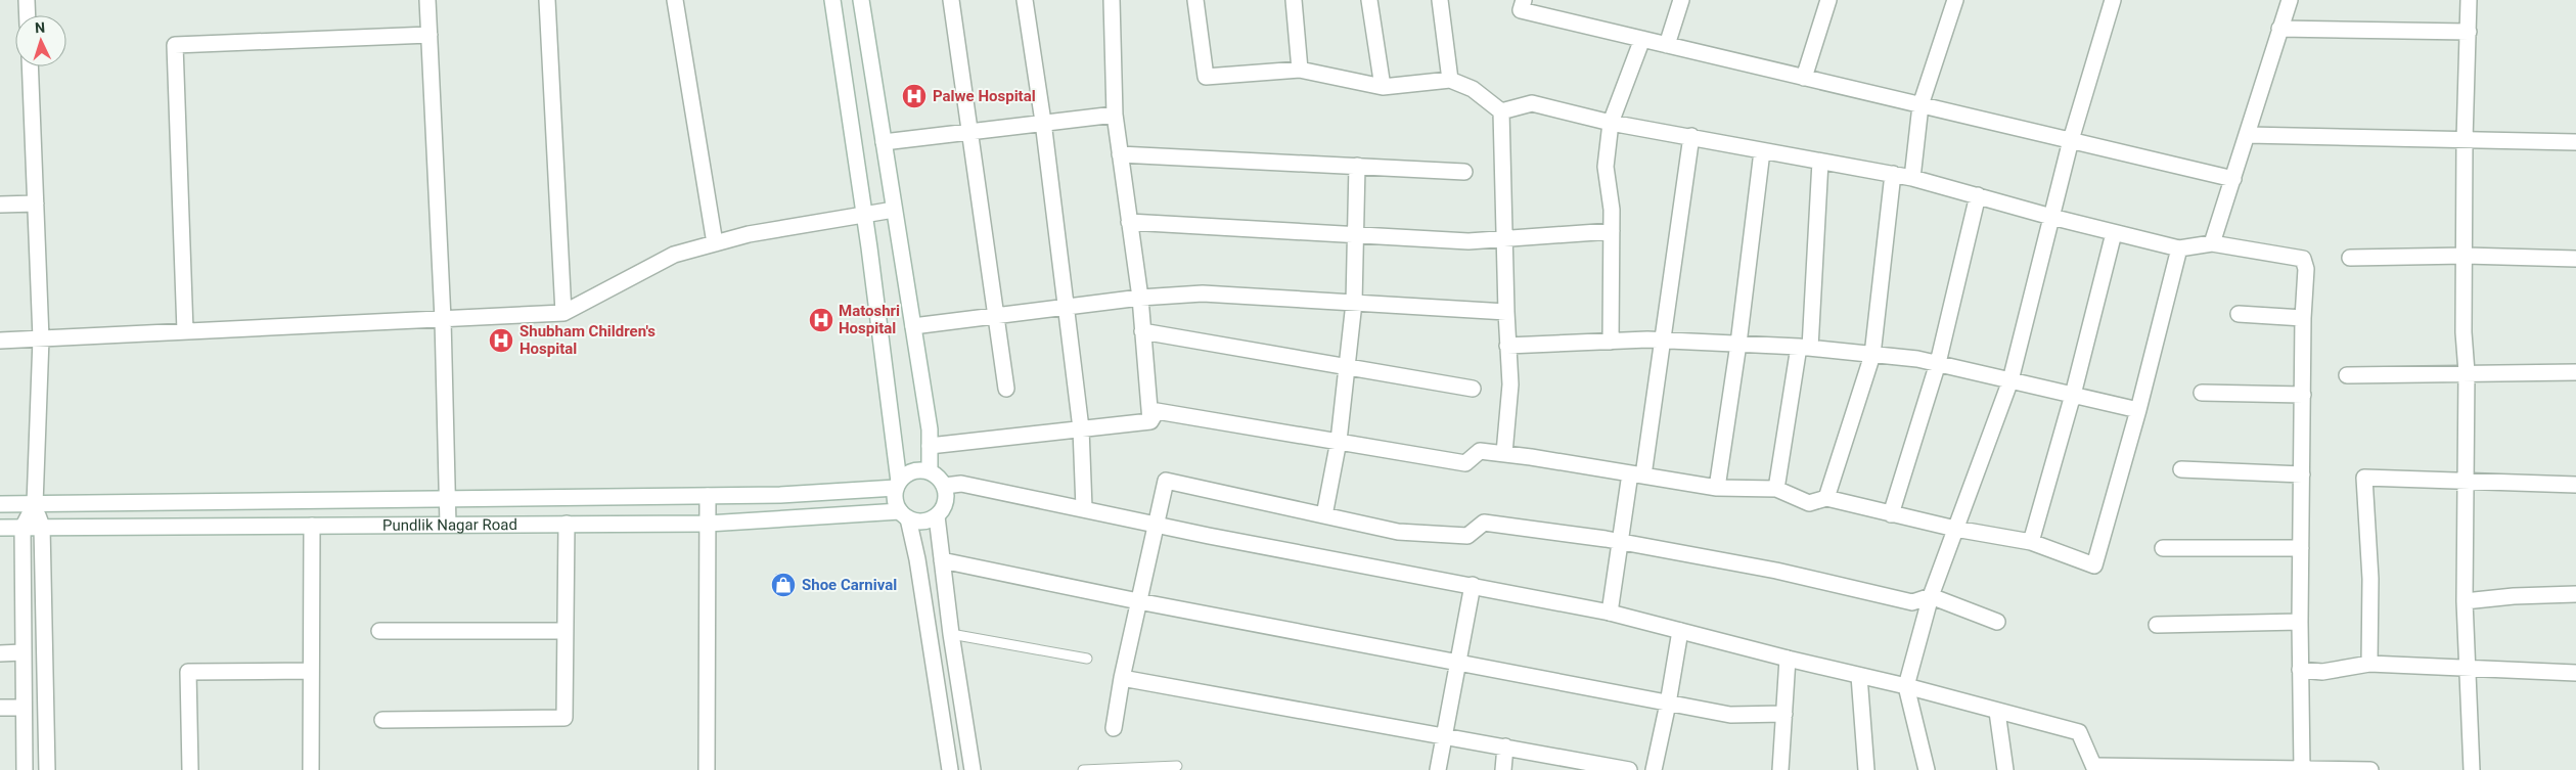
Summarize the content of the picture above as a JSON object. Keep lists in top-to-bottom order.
{
  "streets": {
    "street": ["Pundlik Nagar Road"]
  },
  "places": {
    "hospital": ["Palwe Hospital", "Matoshri Hospital", "Shubham Children's Hospital"],
    "shop": ["Shoe Carnival"]
  },
  "north": "top"
}
